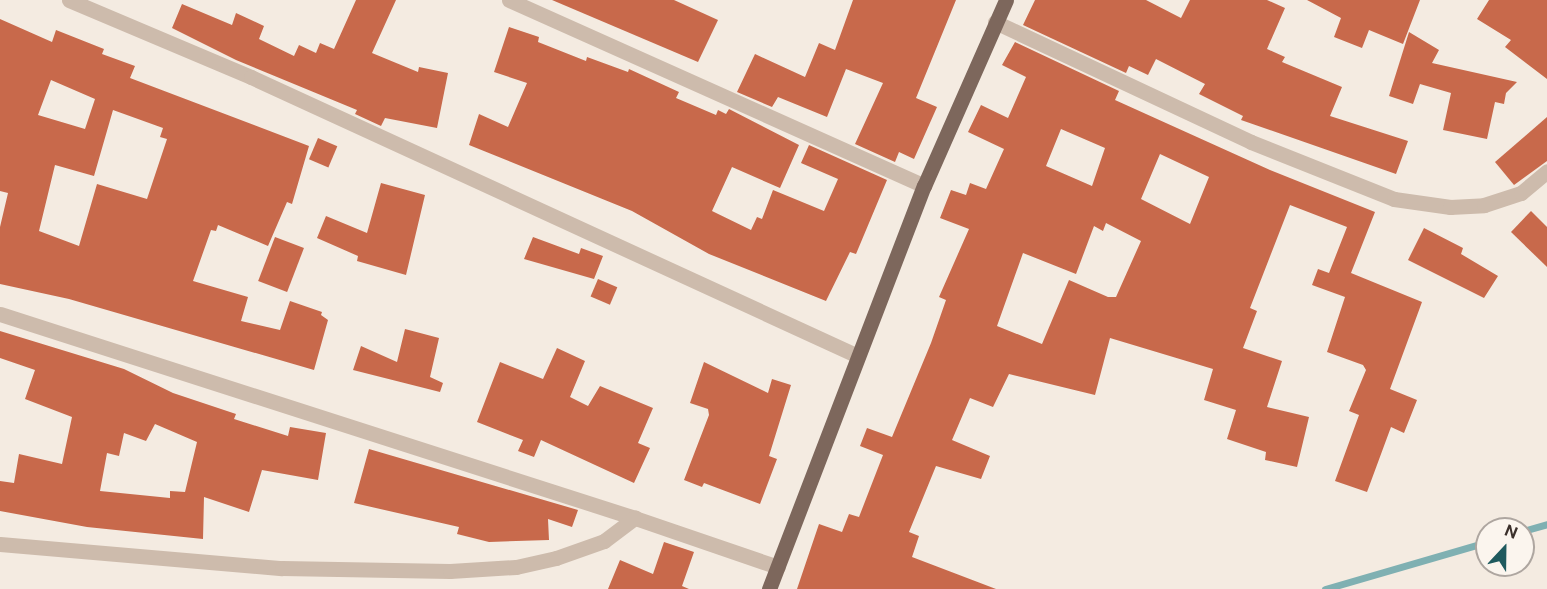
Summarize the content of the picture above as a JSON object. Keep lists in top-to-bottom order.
{
  "north": "top"
}
